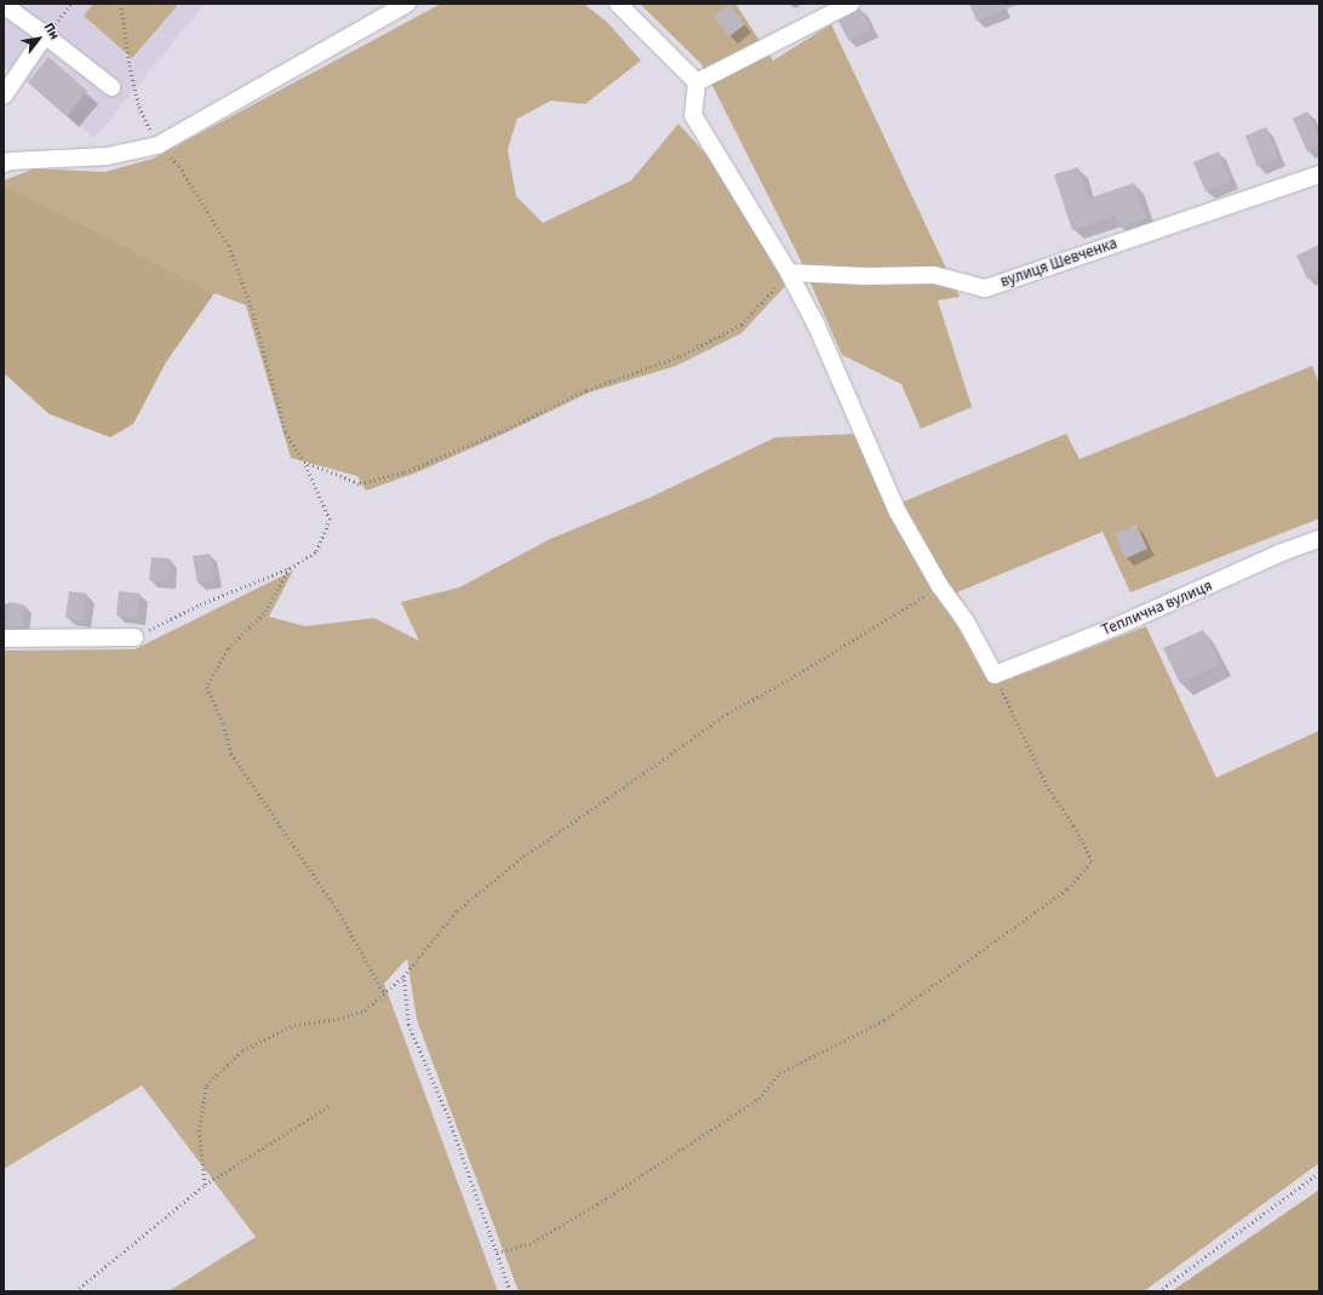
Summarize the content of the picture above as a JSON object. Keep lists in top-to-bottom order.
{
  "streets": {
    "street": ["вулиця Шевченка", "Теплична вулиця"]
  },
  "north": "top right"
}
